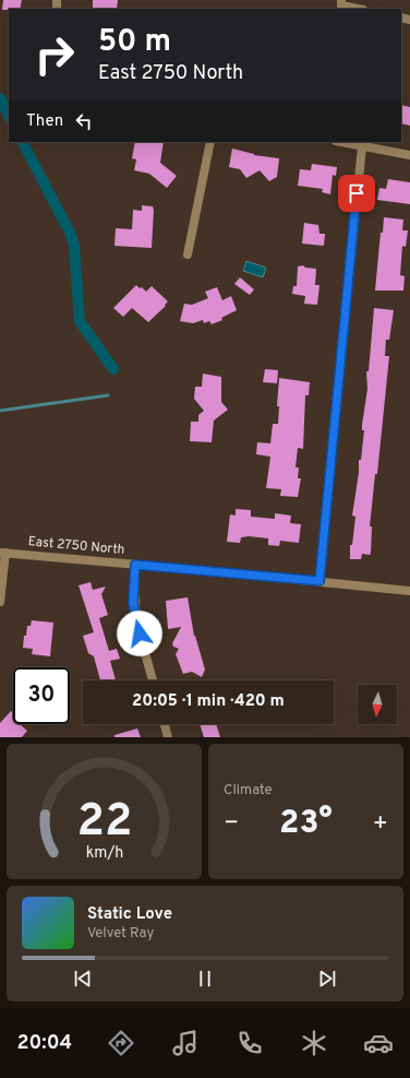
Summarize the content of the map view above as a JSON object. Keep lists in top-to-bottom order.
{
  "streets": {
    "street": ["East 2750 North"]
  },
  "north": "bottom",
  "page": {
    "turn": ["50 m", "East 2750 North"],
    "then": "Then",
    "limit": "30",
    "trip": "20:05 · 1 min · 420 m",
    "tile": "Climate",
    "heat": ["−", "23°", "+"],
    "song": ["Static Love", "Velvet Ray"],
    "tabs": "20:04",
    "gauge": ["22", "km/h"]
  }
}
